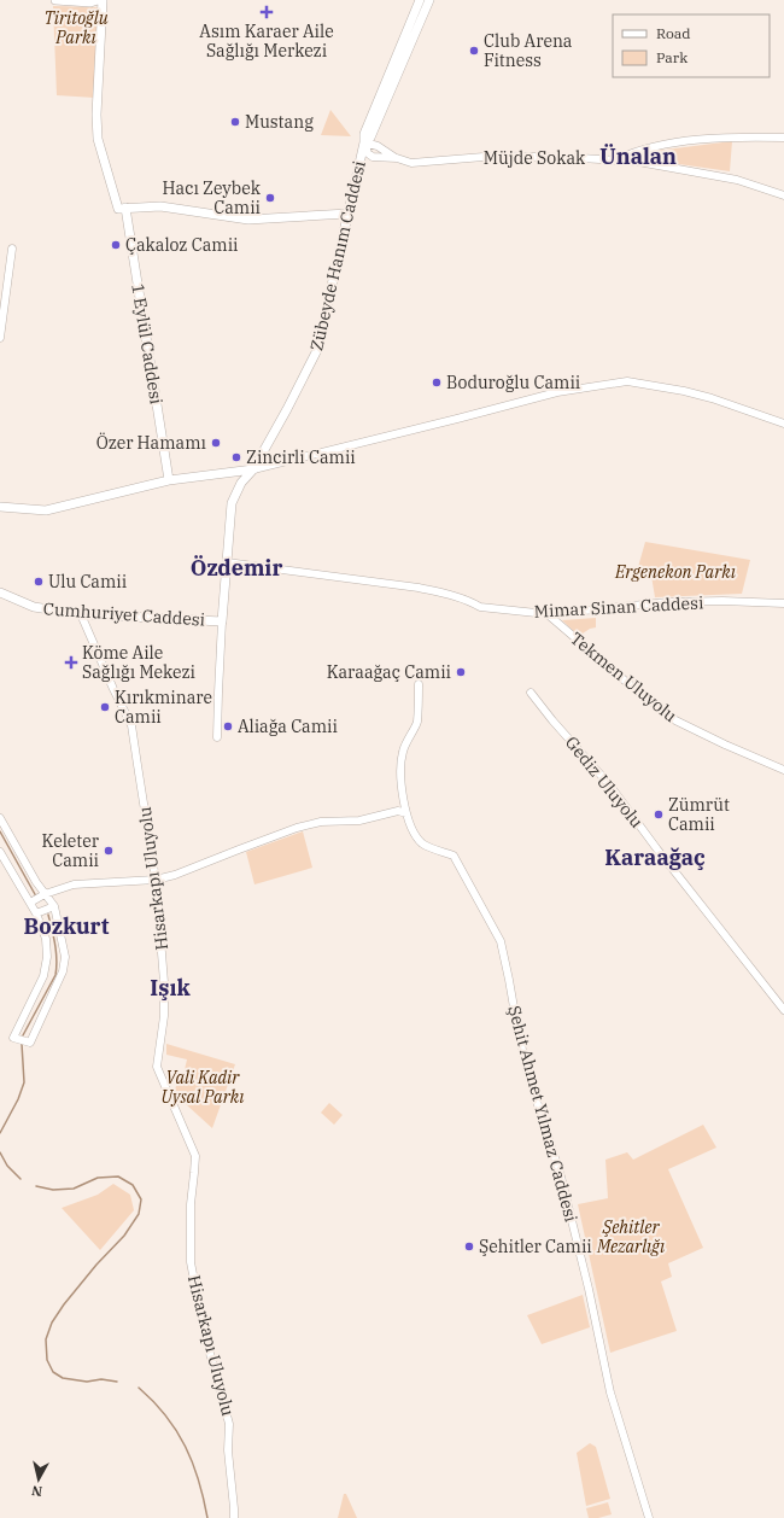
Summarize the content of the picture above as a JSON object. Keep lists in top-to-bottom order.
{
  "streets": {
    "main road": ["Zübeyde Hanım Caddesi", "1 Eylül Caddesi", "Cumhuriyet Caddesi"],
    "street": [
      "Müjde Sokak",
      "Mimar Sinan Caddesi",
      "Tekmen Uluyolu",
      "Gediz Uluyolu",
      "Hisarkapı Uluyolu",
      "Şehit Ahmet Yılmaz Caddesi"
    ]
  },
  "crossings": [
    ["Müjde Sokak", "Zübeyde Hanım Caddesi"],
    ["Zübeyde Hanım Caddesi", "Mimar Sinan Caddesi"],
    ["Zübeyde Hanım Caddesi", "Cumhuriyet Caddesi"],
    ["Mimar Sinan Caddesi", "Tekmen Uluyolu"],
    ["Cumhuriyet Caddesi", "Hisarkapı Uluyolu"]
  ],
  "districts": [
    "Ünalan",
    "Özdemir",
    "Karaağaç",
    "Bozkurt",
    "Işık"
  ],
  "parks": [
    "Tiritoğlu Parkı",
    "Ergenekon Parkı",
    "Vali Kadir Uysal Parkı",
    "Şehitler Mezarlığı"
  ],
  "places": {
    "health": ["Asım Karaer Aile Sağlığı Merkezi", "Köme Aile Sağlığı Mekezi"],
    "other": [
      "Club Arena Fitness",
      "Mustang",
      "Hacı Zeybek Camii",
      "Çakaloz Camii",
      "Boduroğlu Camii",
      "Özer Hamamı",
      "Zincirli Camii",
      "Ulu Camii",
      "Karaağaç Camii",
      "Kırıkminare Camii",
      "Aliağa Camii",
      "Zümrüt Camii",
      "Keleter Camii",
      "Şehitler Camii"
    ]
  },
  "legend": ["Road", "Park"],
  "north": "bottom"
}
